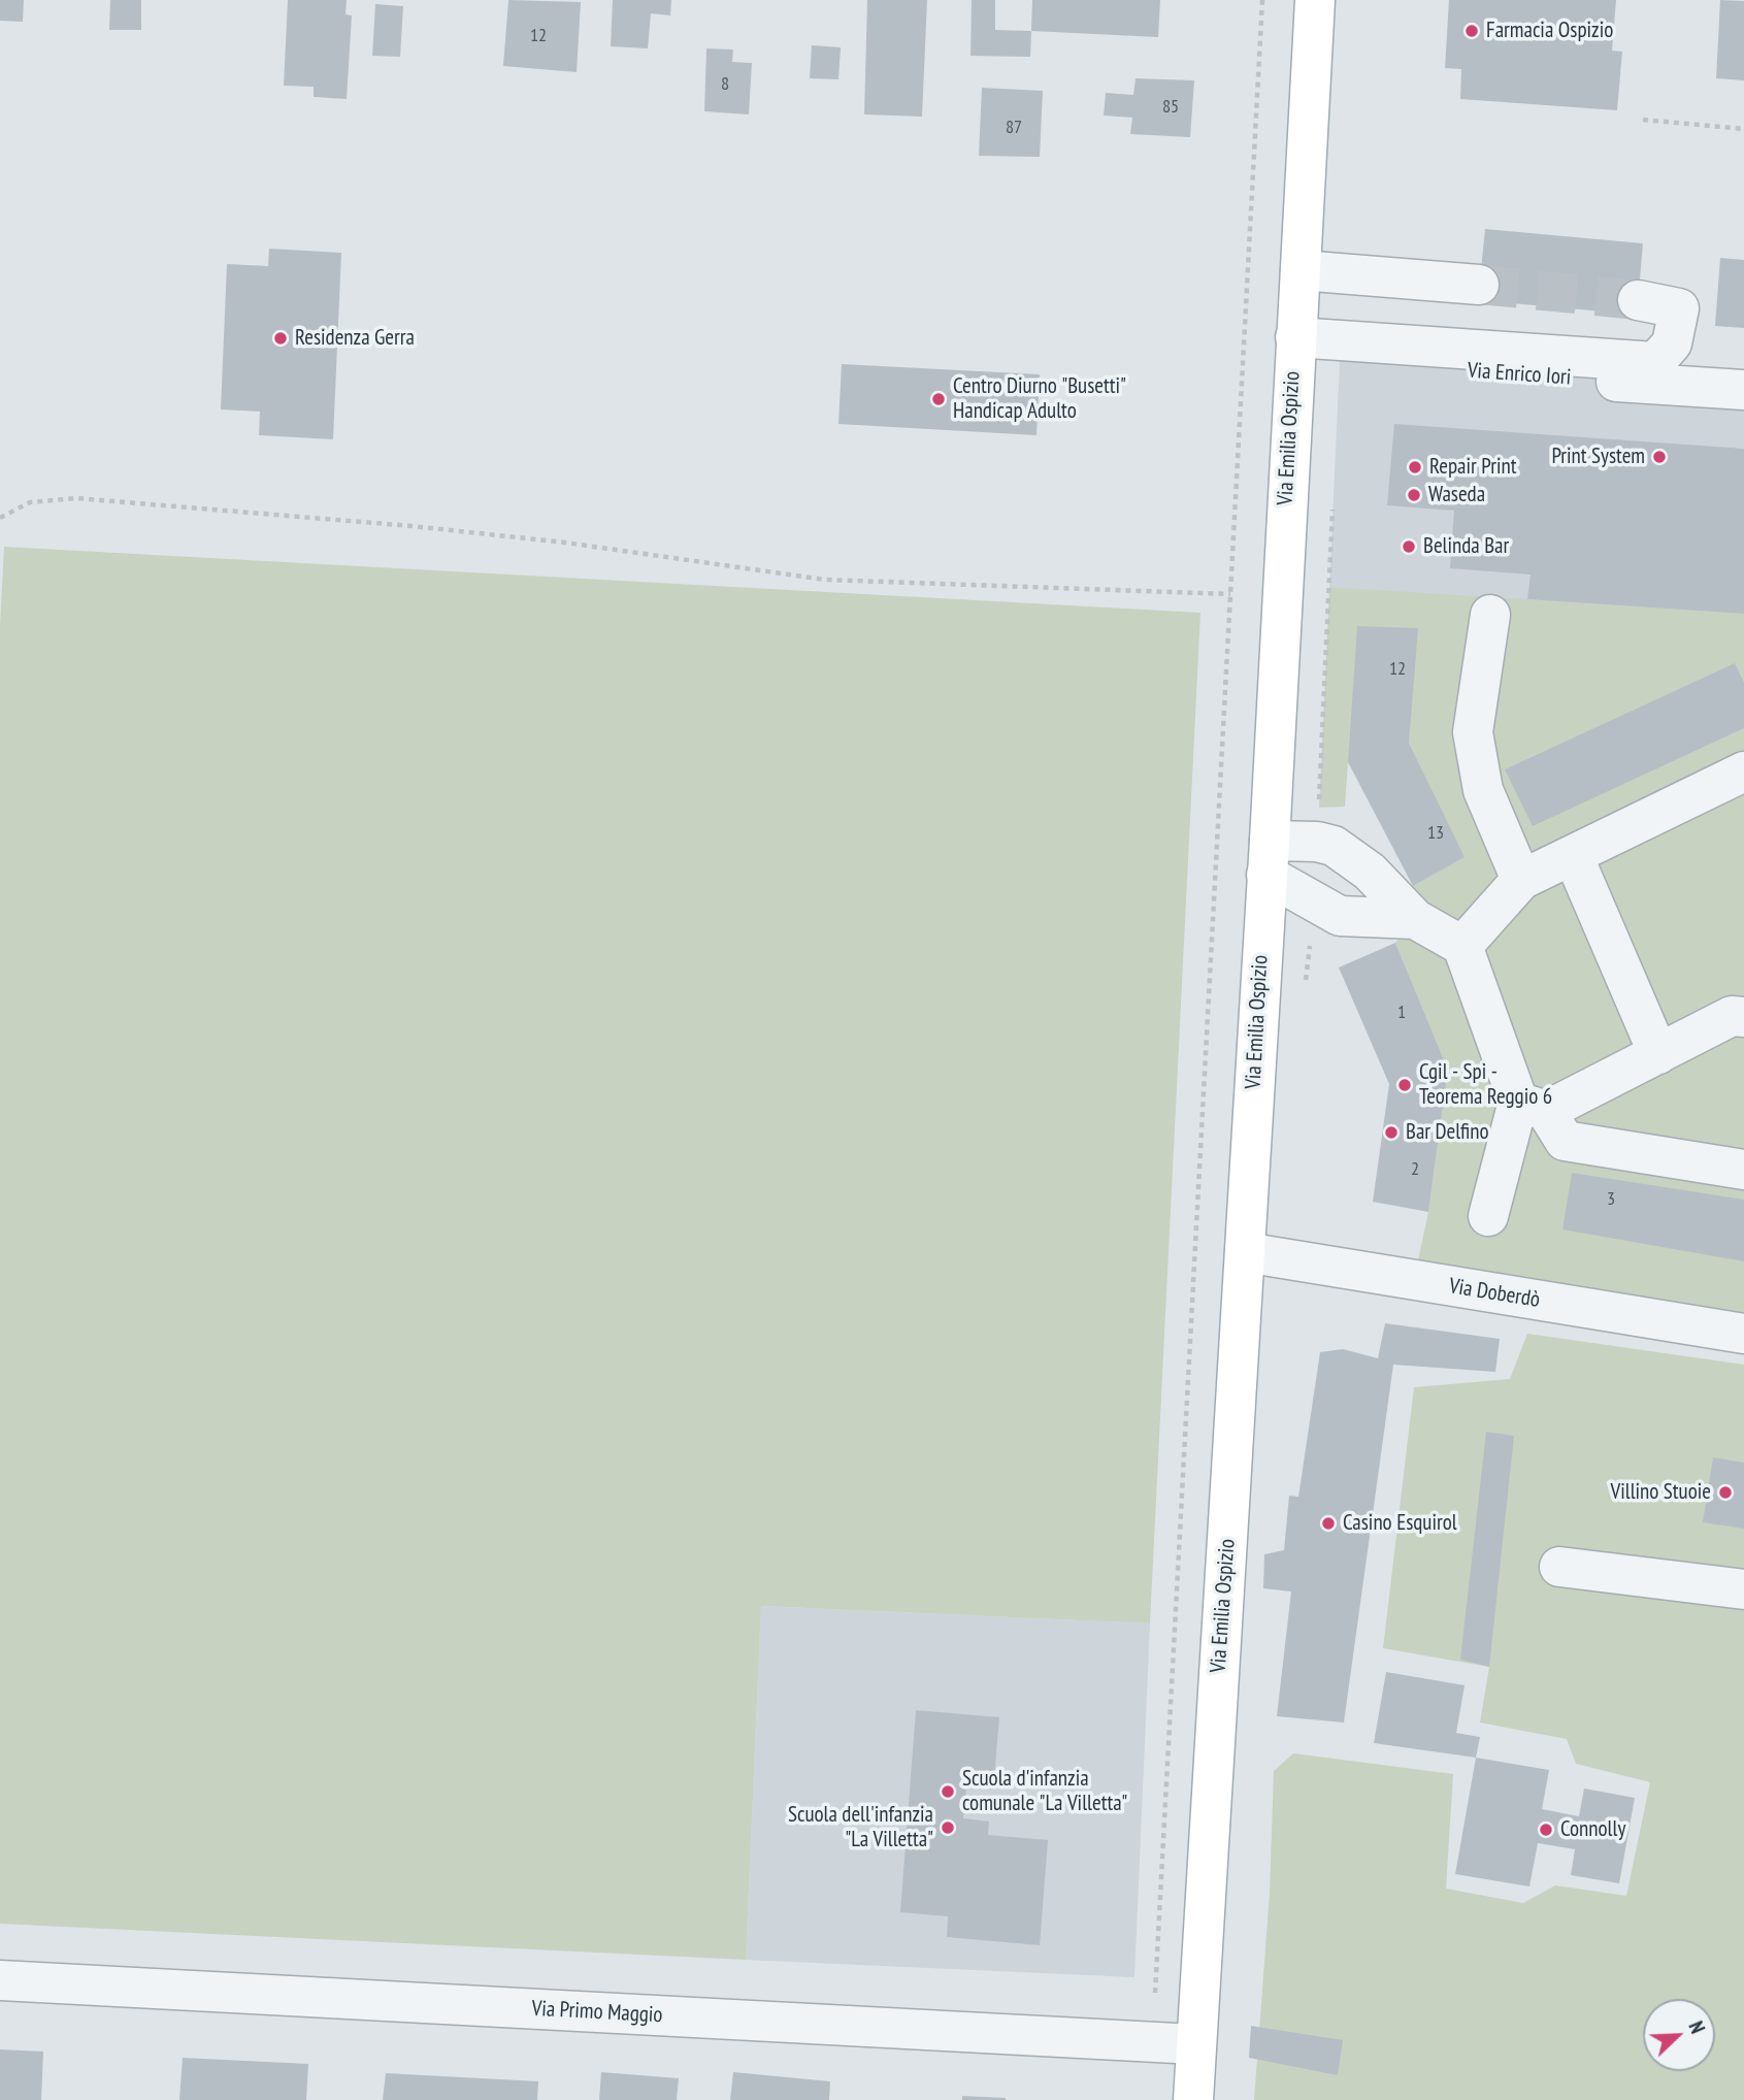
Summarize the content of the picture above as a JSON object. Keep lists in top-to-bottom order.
{
  "streets": {
    "main road": ["Via Emilia Ospizio"],
    "street": ["Via Enrico Iori", "Via Doberdò", "Via Primo Maggio"]
  },
  "crossings": [
    ["Via Enrico Iori", "Via Emilia Ospizio"],
    ["Via Emilia Ospizio", "Via Doberdò"],
    ["Via Emilia Ospizio", "Via Primo Maggio"]
  ],
  "places": [
    "Farmacia Ospizio",
    "Residenza Gerra",
    "Centro Diurno \"Busetti\" Handicap Adulto",
    "Print System",
    "Repair Print",
    "Waseda",
    "Belinda Bar",
    "Cgil - Spi - Teorema Reggio 6",
    "Bar Delfino",
    "Villino Stuoie",
    "Casino Esquirol",
    "Scuola d'infanzia comunale \"La Villetta\"",
    "Scuola dell'infanzia \"La Villetta\"",
    "Connolly"
  ],
  "house_numbers": [
    "12",
    "8",
    "85",
    "87",
    "12",
    "13",
    "1",
    "2",
    "3"
  ],
  "north": "top right"
}
